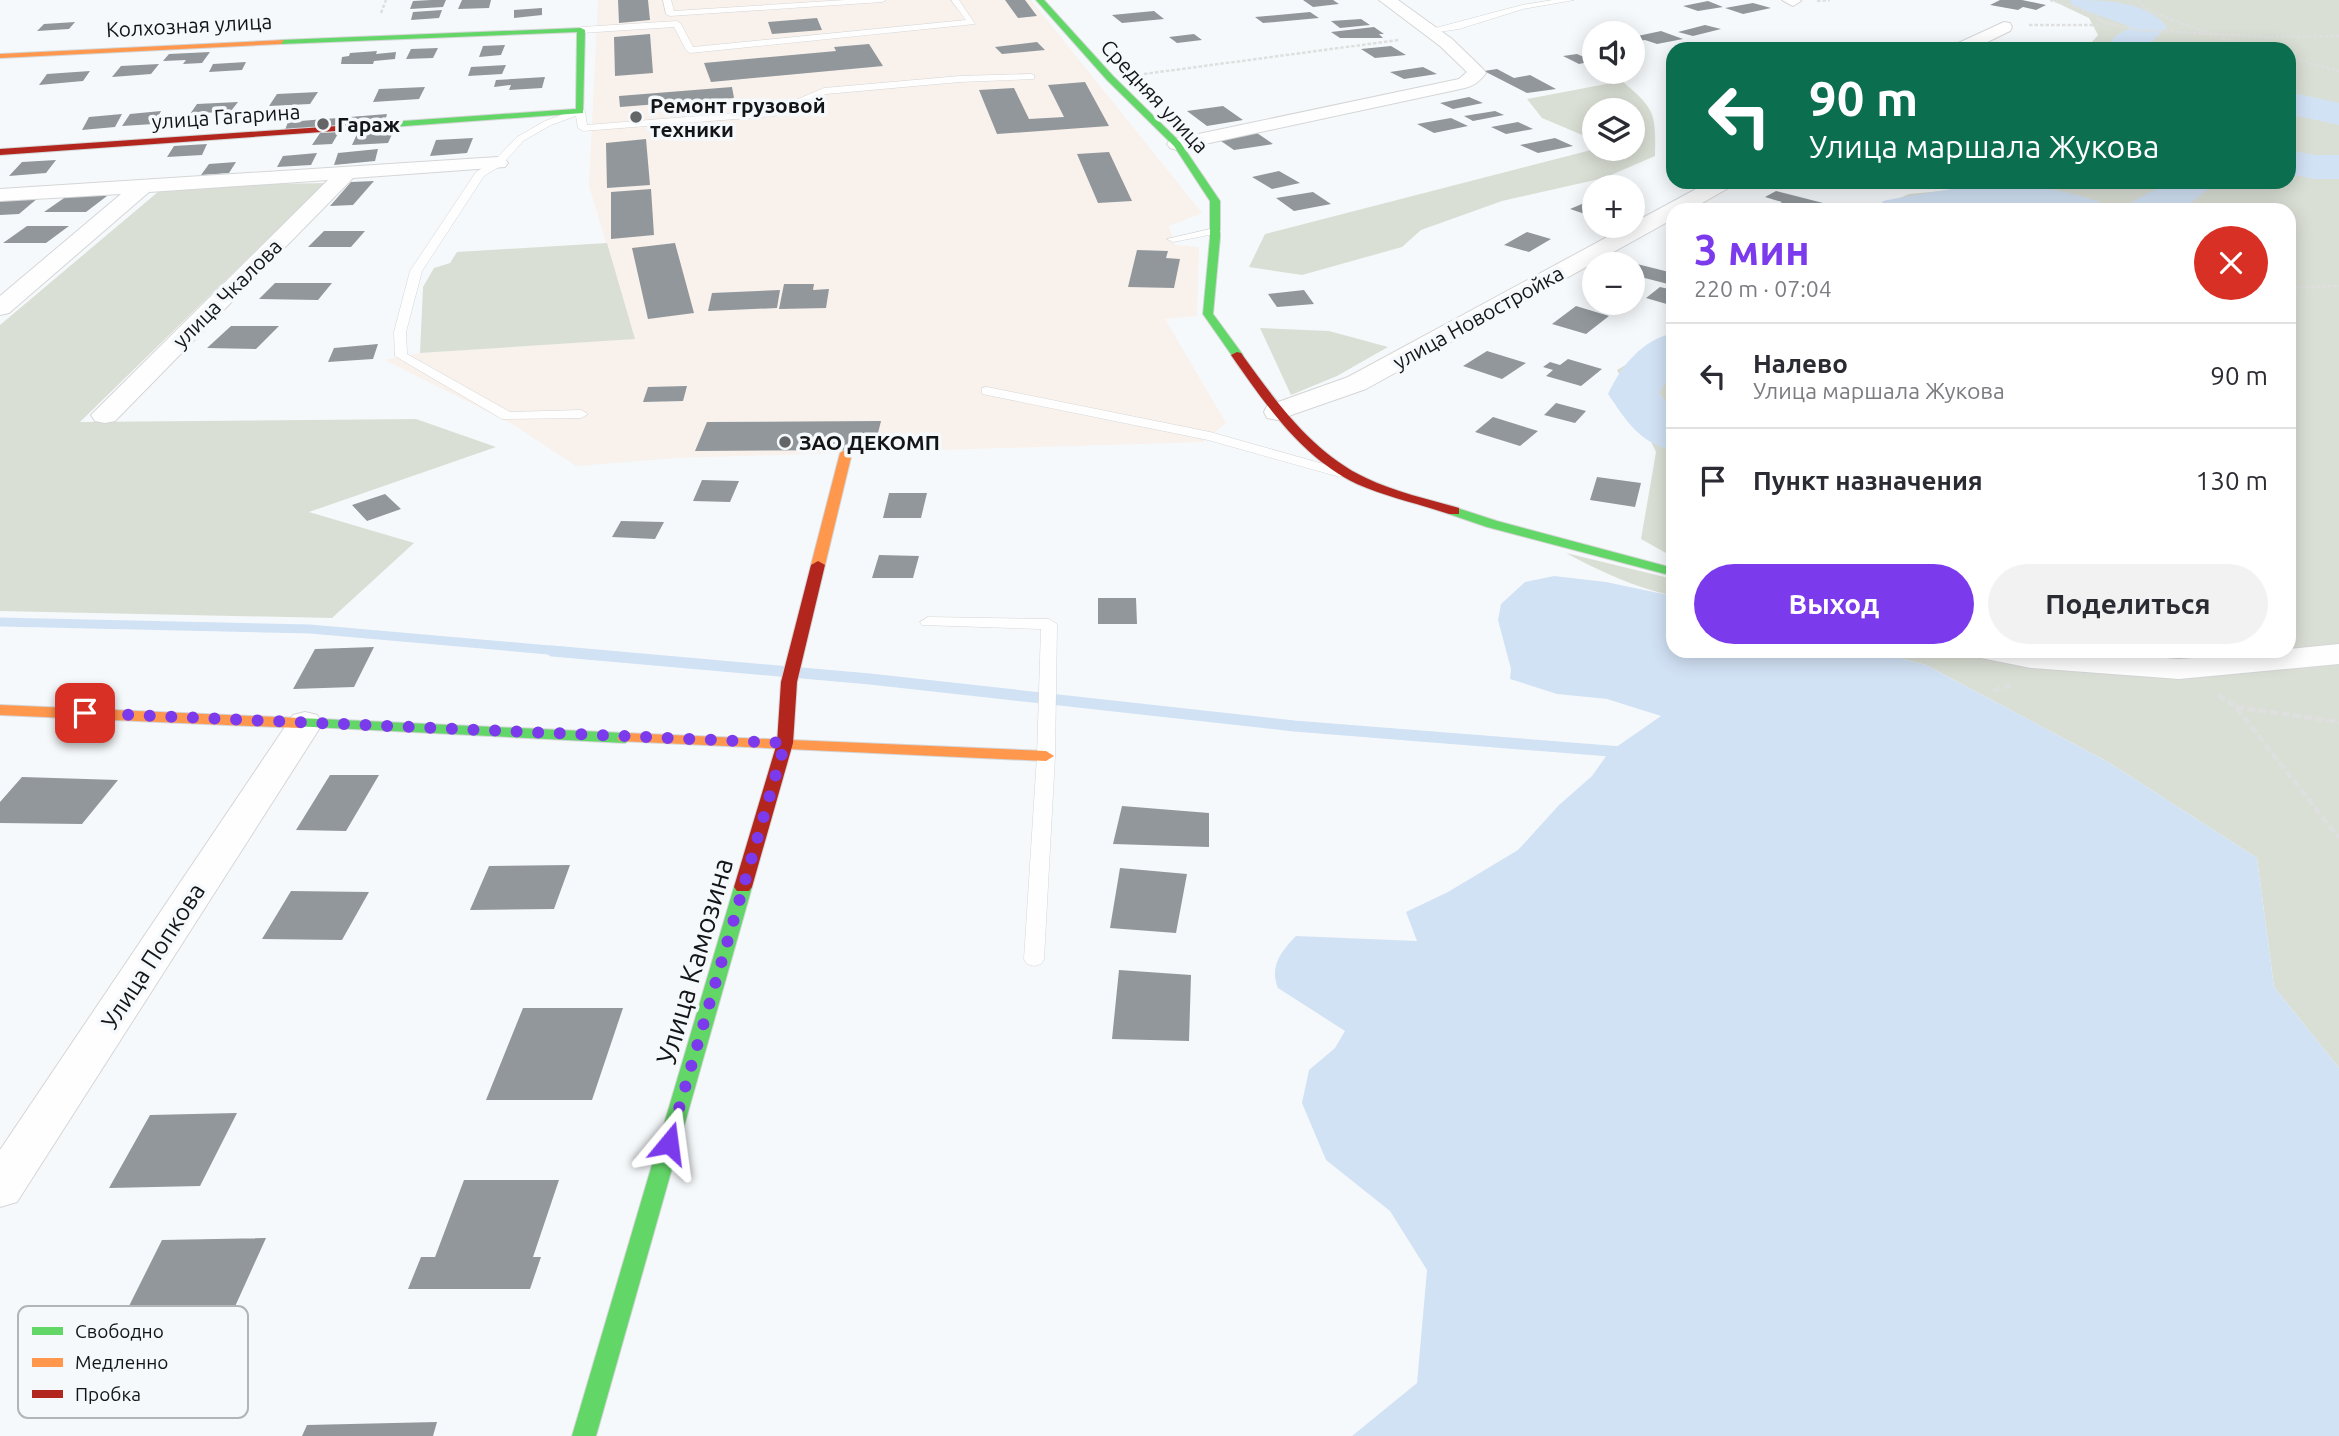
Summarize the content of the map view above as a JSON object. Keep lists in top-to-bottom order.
{
  "streets": {
    "street": [
      "Колхозная улица",
      "Средняя улица",
      "улица Гагарина",
      "улица Чкалова",
      "улица Новостройка",
      "Улица Попкова",
      "Улица Камозина"
    ]
  },
  "crossings": [
    ["Средняя улица", "улица Новостройка"]
  ],
  "places": ["Ремонт грузовой техники", "Гараж", "ЗАО ДЕКОМП"],
  "legend": ["Свободно", "Медленно", "Пробка"],
  "page": {
    "map_buttons": ["+", "−"],
    "turn": ["90 m", "Улица маршала Жукова"],
    "heading": ["3 мин", "220 m · 07:04"],
    "list": [
      {
        "name": "Налево",
        "note": "Улица маршала Жукова",
        "value": "90 m"
      },
      {
        "name": "Пункт назначения",
        "value": "130 m"
      }
    ],
    "buttons": ["Выход", "Поделиться"]
  }
}
